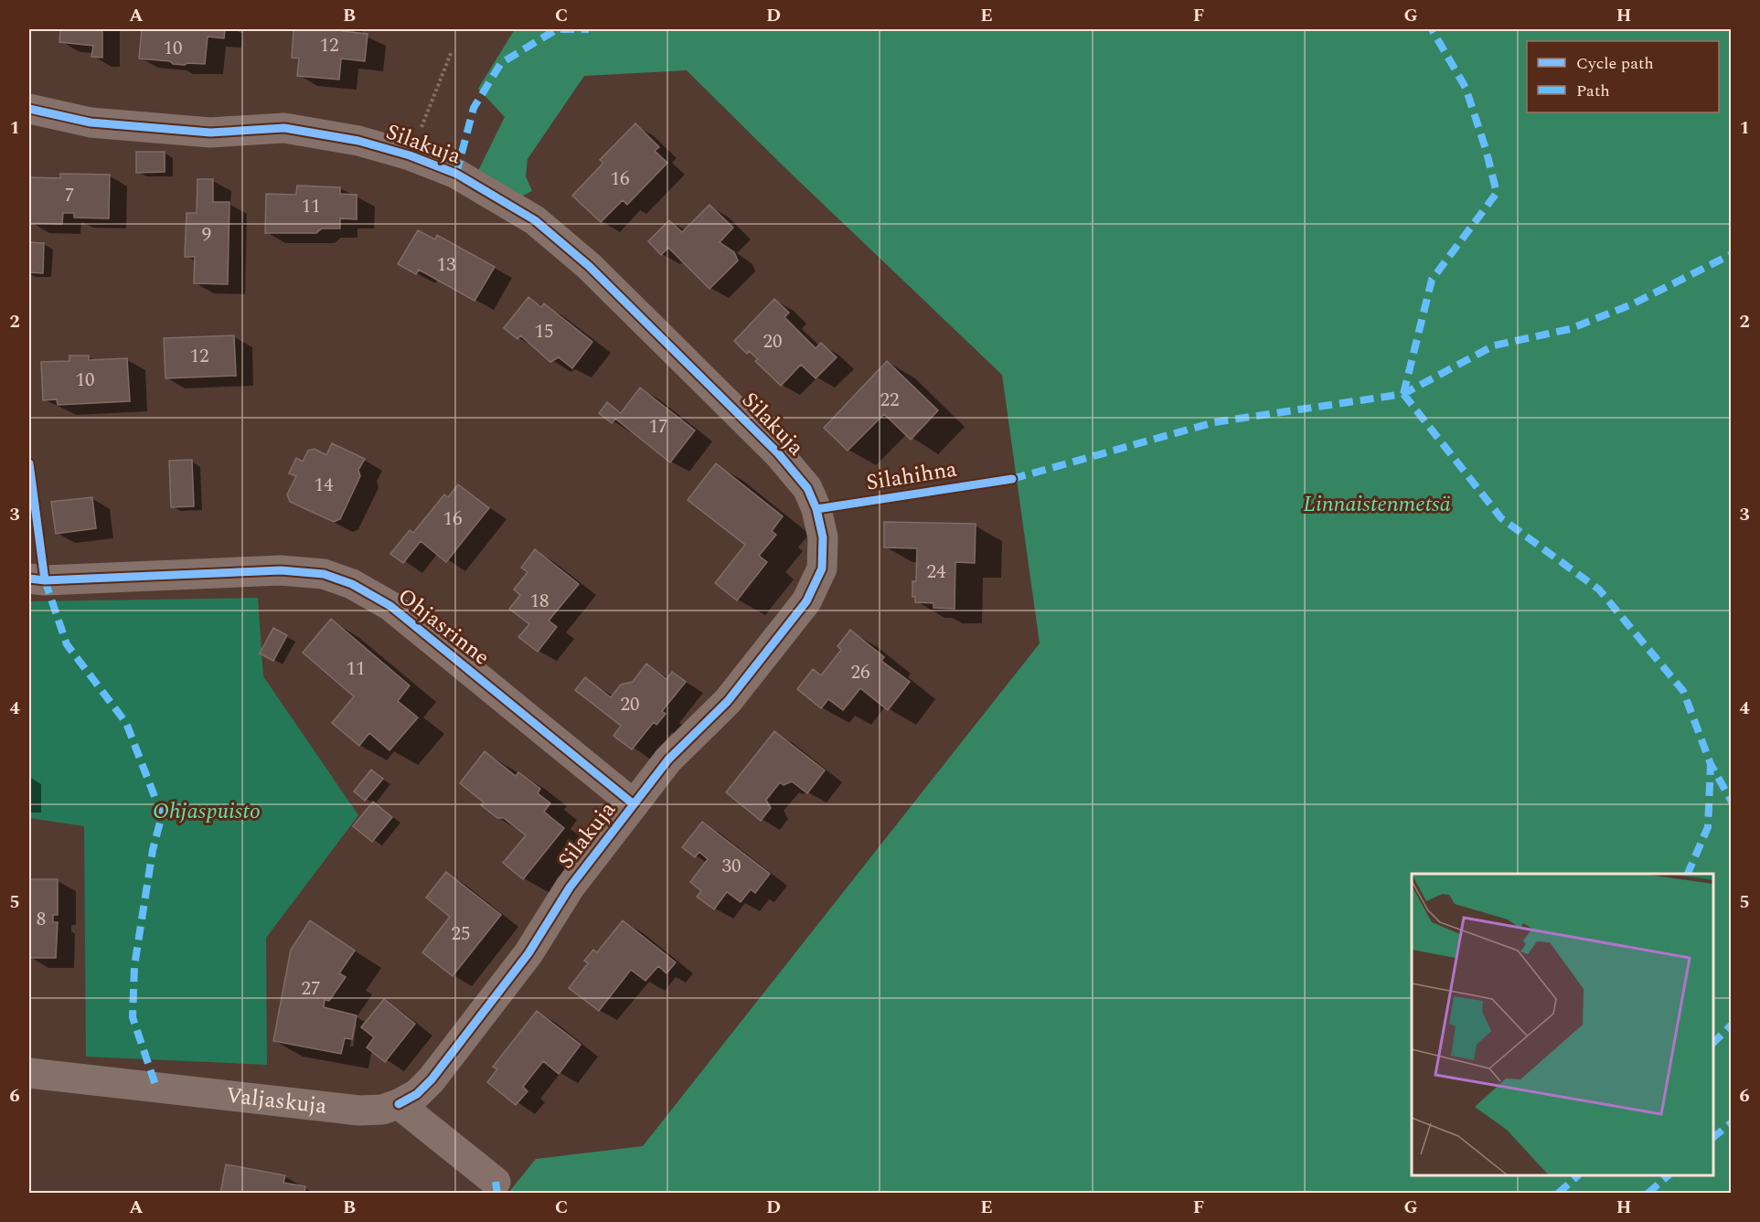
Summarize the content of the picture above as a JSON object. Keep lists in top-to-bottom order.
{
  "streets": {
    "street": ["Silakuja", "Ohjasrinne", "Valjaskuja"],
    "cycle path": ["Silahihna"]
  },
  "crossings": [
    ["Silakuja", "Ohjasrinne"],
    ["Silakuja", "Valjaskuja"]
  ],
  "parks": ["Linnaistenmetsä", "Ohjaspuisto"],
  "house_numbers": [
    "12",
    "10",
    "16",
    "7",
    "11",
    "9",
    "13",
    "15",
    "20",
    "12",
    "10",
    "22",
    "17",
    "14",
    "16",
    "24",
    "18",
    "11",
    "26",
    "20",
    "30",
    "8",
    "25",
    "27"
  ],
  "legend": ["Cycle path", "Path"],
  "grid": {
    "columns": [
      "A",
      "B",
      "C",
      "D",
      "E",
      "F",
      "G",
      "H"
    ],
    "rows": [
      "1",
      "2",
      "3",
      "4",
      "5",
      "6"
    ]
  }
}
